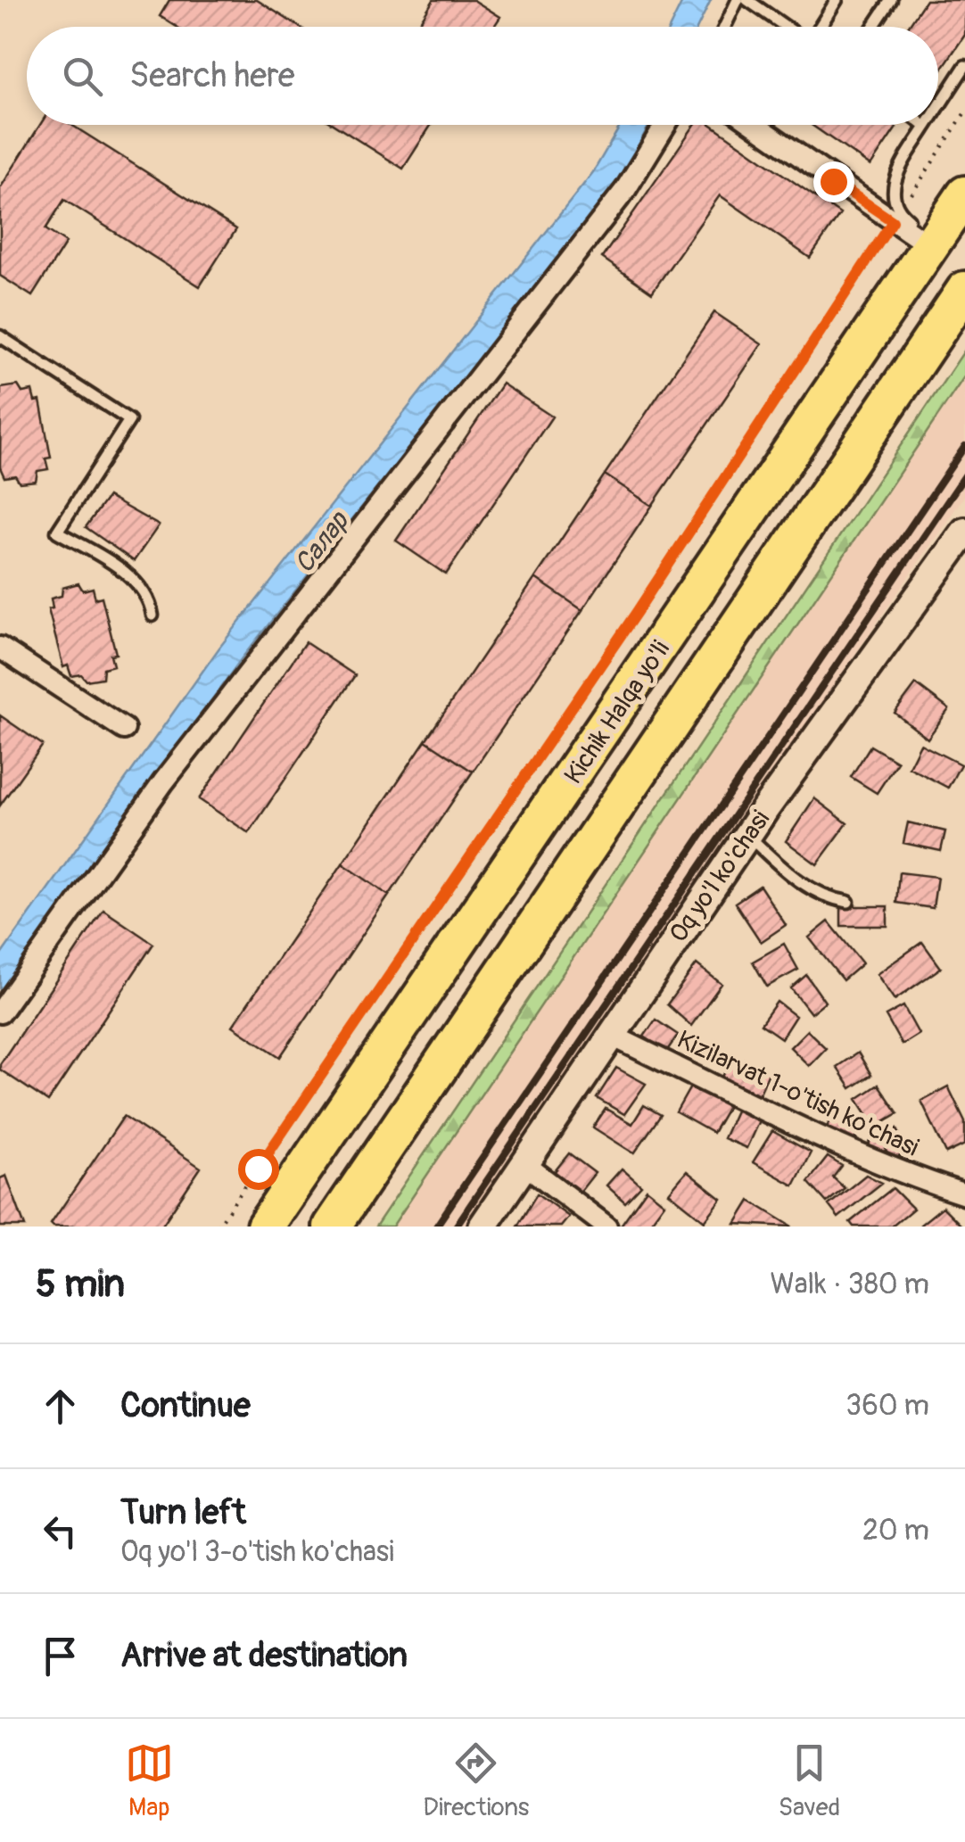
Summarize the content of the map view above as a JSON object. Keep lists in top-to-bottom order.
{
  "streets": {
    "highway": ["Kichik Halqa yo'li"],
    "street": ["Oq yo'l ko'chasi", "Kizilarvat 1-o'tish ko'chasi"]
  },
  "crossings": [
    ["Oq yo'l ko'chasi", "Kizilarvat 1-o'tish ko'chasi"]
  ],
  "water": ["Салар"],
  "page": {
    "search": "Search here",
    "heading": ["5 min", "Walk · 380 m"],
    "list": [
      ["Continue", "360 m"],
      ["Turn left", "Oq yo'l 3-o'tish ko'chasi", "20 m"],
      "Arrive at destination"
    ],
    "nav": ["Map", "Directions", "Saved"]
  }
}
